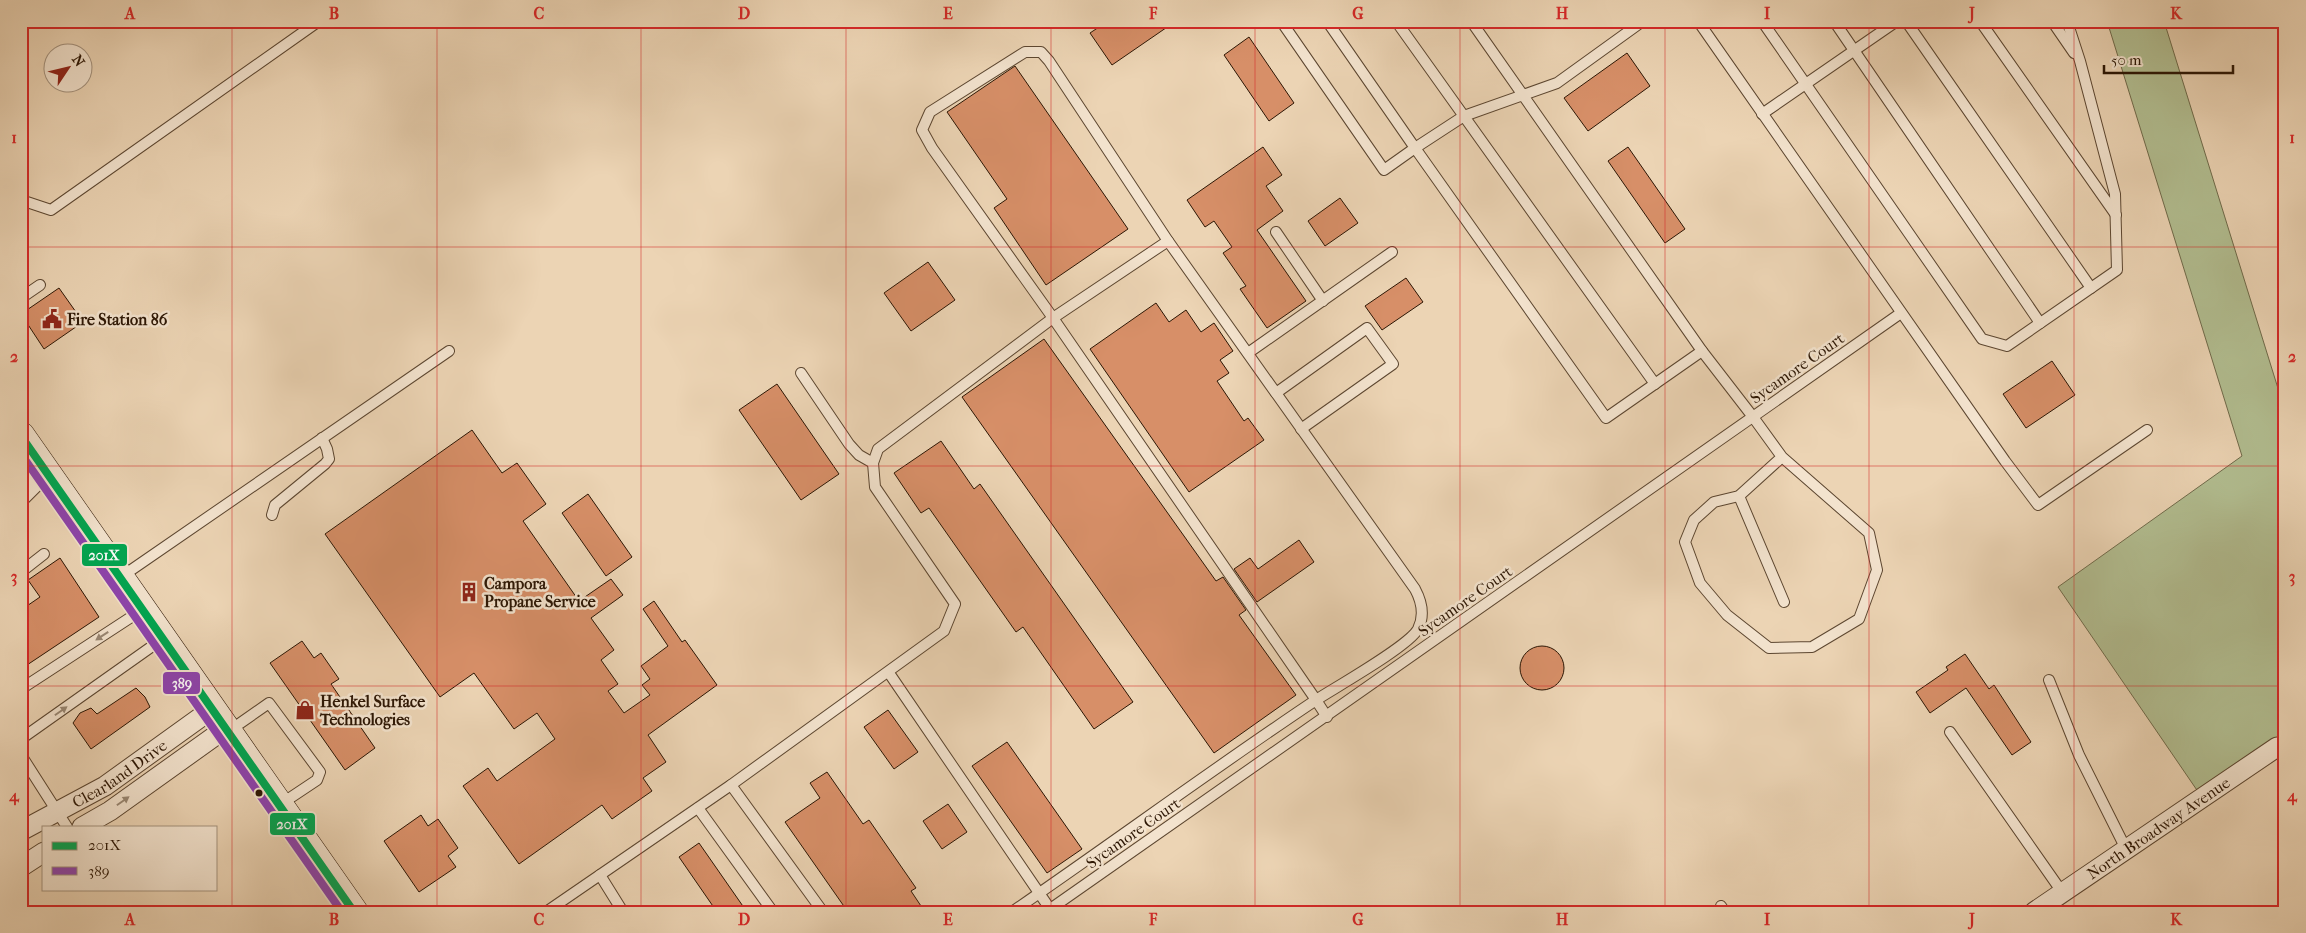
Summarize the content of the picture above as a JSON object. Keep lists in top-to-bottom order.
{
  "streets": {
    "street": ["Clearland Drive", "North Broadway Avenue"],
    "lane": ["Sycamore Court"]
  },
  "places": {
    "public building": ["Fire Station 86"],
    "building": ["Campora Propane Service"],
    "shop": ["Henkel Surface Technologies"]
  },
  "lines": ["transit line 201X", "transit line 389"],
  "legend": ["201X", "389"],
  "scale_bar": "50 m",
  "north": "top right",
  "grid": {
    "columns": [
      "A",
      "B",
      "C",
      "D",
      "E",
      "F",
      "G",
      "H",
      "I",
      "J",
      "K"
    ],
    "rows": [
      "1",
      "2",
      "3",
      "4"
    ]
  }
}
